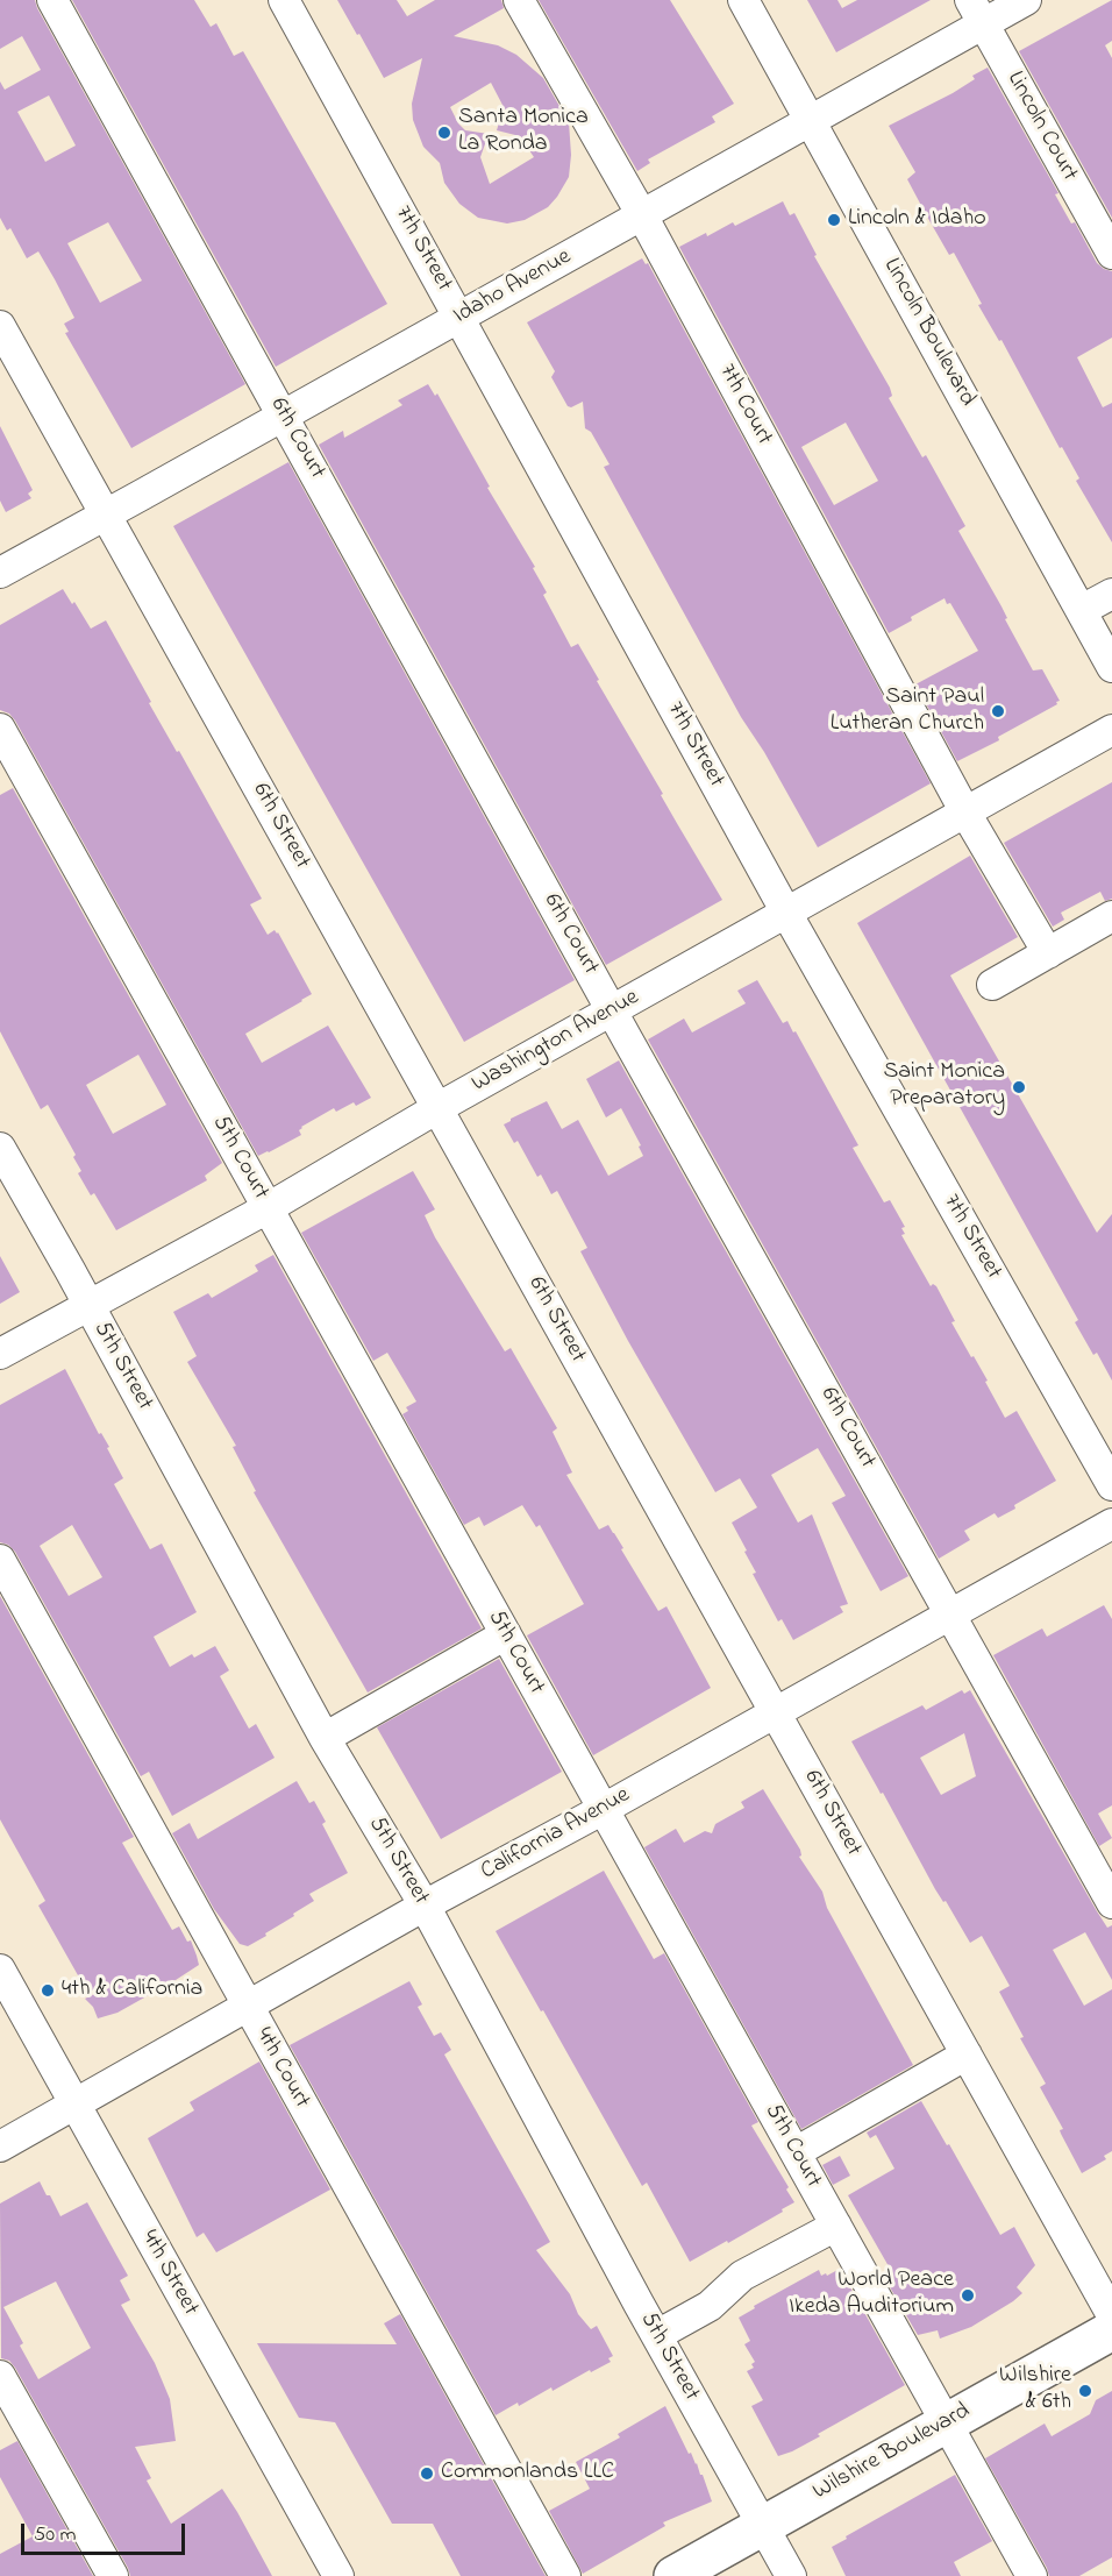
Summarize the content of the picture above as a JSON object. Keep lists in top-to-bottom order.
{
  "streets": {
    "main road": ["Wilshire Boulevard"],
    "street": [
      "Lincoln Court",
      "7th Street",
      "Idaho Avenue",
      "Lincoln Boulevard",
      "7th Court",
      "6th Court",
      "6th Street",
      "Washington Avenue",
      "5th Court",
      "5th Street",
      "California Avenue",
      "4th Court",
      "4th Street"
    ]
  },
  "crossings": [
    ["Lincoln Court", "Idaho Avenue"],
    ["7th Street", "Idaho Avenue"],
    ["7th Street", "Washington Avenue"],
    ["Idaho Avenue", "Lincoln Boulevard"],
    ["Idaho Avenue", "7th Court"],
    ["Idaho Avenue", "6th Court"],
    ["Idaho Avenue", "6th Street"],
    ["7th Court", "Washington Avenue"],
    ["6th Court", "Washington Avenue"],
    ["6th Court", "California Avenue"],
    ["6th Street", "Washington Avenue"],
    ["6th Street", "California Avenue"],
    ["Washington Avenue", "5th Court"],
    ["Washington Avenue", "5th Street"],
    ["5th Court", "California Avenue"],
    ["5th Court", "Wilshire Boulevard"],
    ["5th Street", "California Avenue"],
    ["5th Street", "Wilshire Boulevard"],
    ["California Avenue", "4th Court"],
    ["California Avenue", "4th Street"]
  ],
  "places": [
    "Santa Monica La Ronda",
    "Lincoln & Idaho",
    "Saint Paul Lutheran Church",
    "Saint Monica Preparatory",
    "4th & California",
    "World Peace Ikeda Auditorium",
    "Wilshire & 6th",
    "Commonlands LLC"
  ],
  "scale_bar": "50 m"
}
